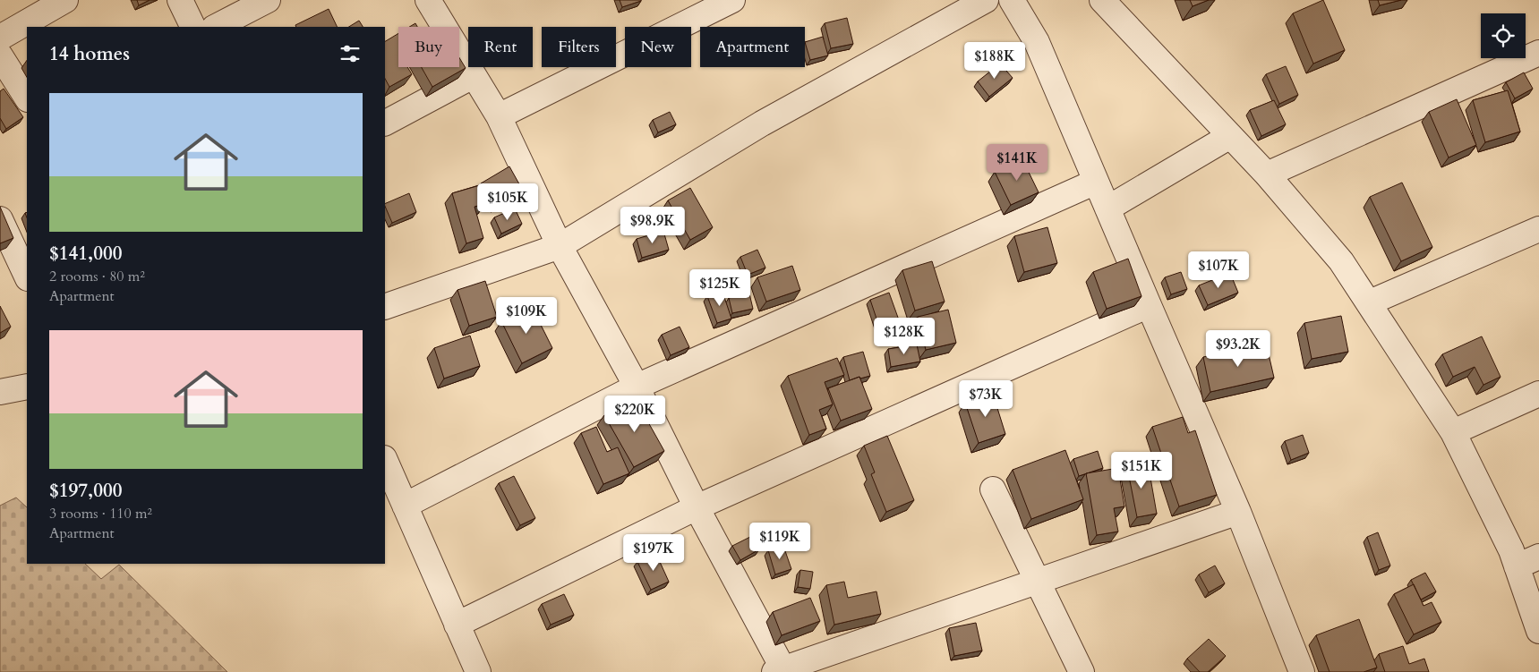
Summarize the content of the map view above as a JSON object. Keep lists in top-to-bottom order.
{
  "page": {
    "chip": [
      "Buy",
      "Rent",
      "Filters",
      "New",
      "Apartment"
    ],
    "heading": "14 homes",
    "price": [
      "$188K",
      "$141K",
      "$105K",
      "$98.9K",
      "$107K",
      "$125K",
      "$109K",
      "$128K",
      "$93.2K",
      "$73K",
      "$220K",
      "$151K",
      "$119K",
      "$197K"
    ],
    "list": [
      {
        "name": "$141,000",
        "note": "2 rooms · 80 m² · Apartment"
      },
      {
        "name": "$197,000",
        "note": "3 rooms · 110 m² · Apartment"
      }
    ]
  }
}
